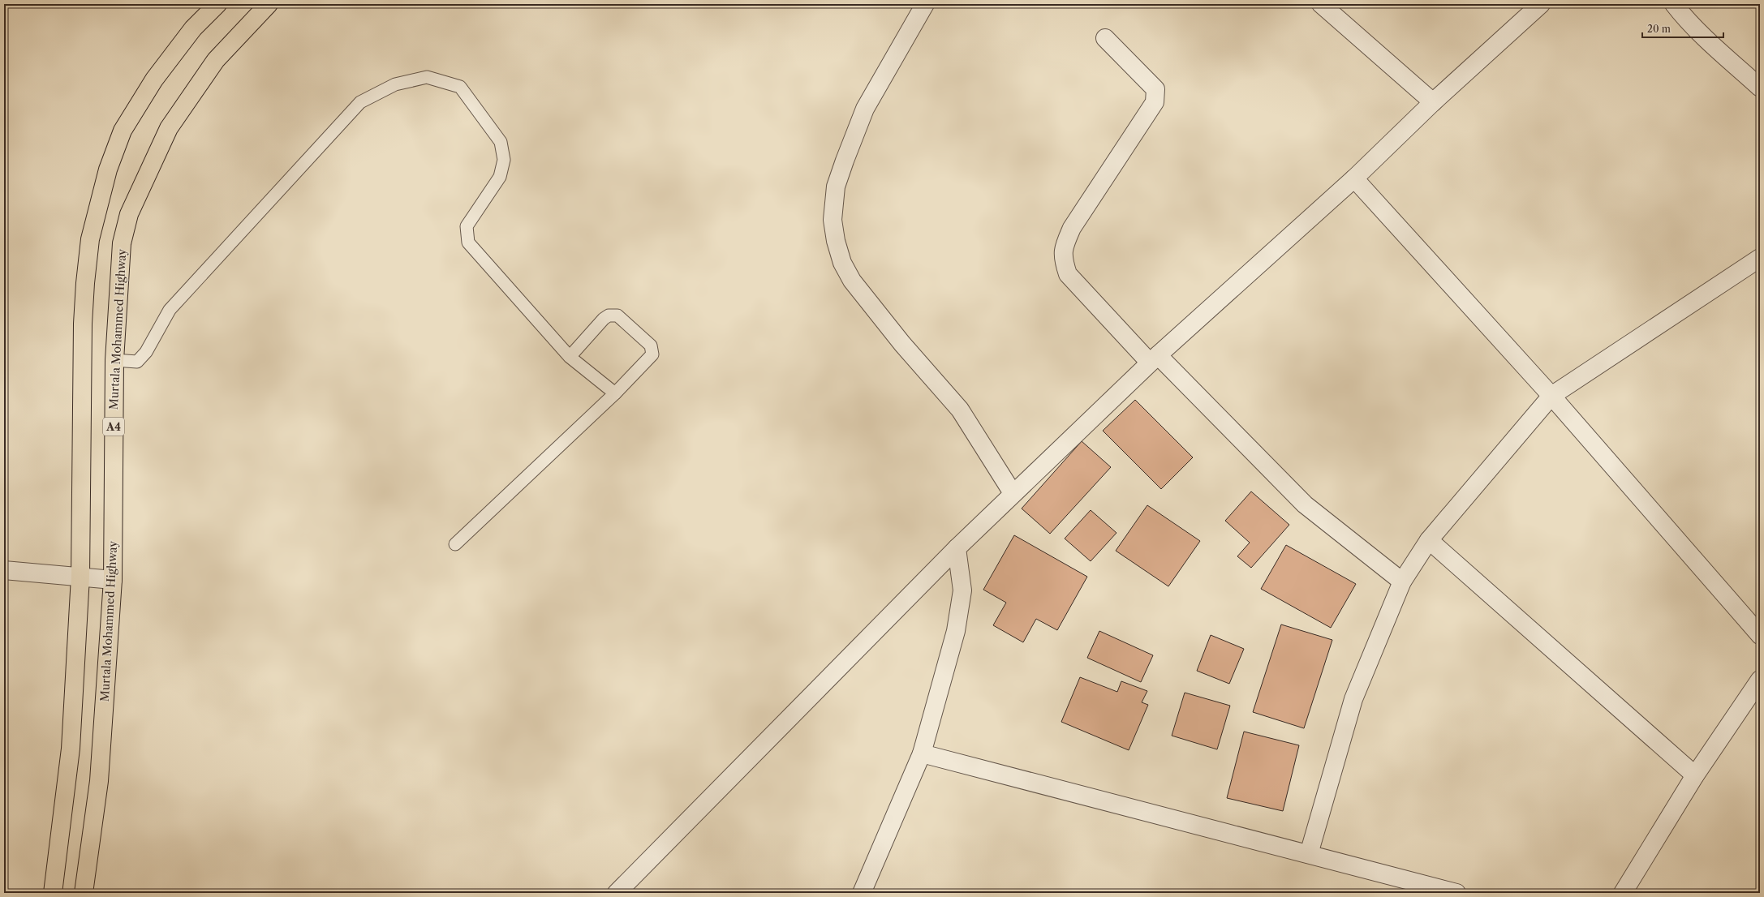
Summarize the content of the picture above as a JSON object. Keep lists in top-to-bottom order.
{
  "streets": {
    "highway": ["Murtala Mohammed Highway", "A4"]
  },
  "scale_bar": "20 m"
}
